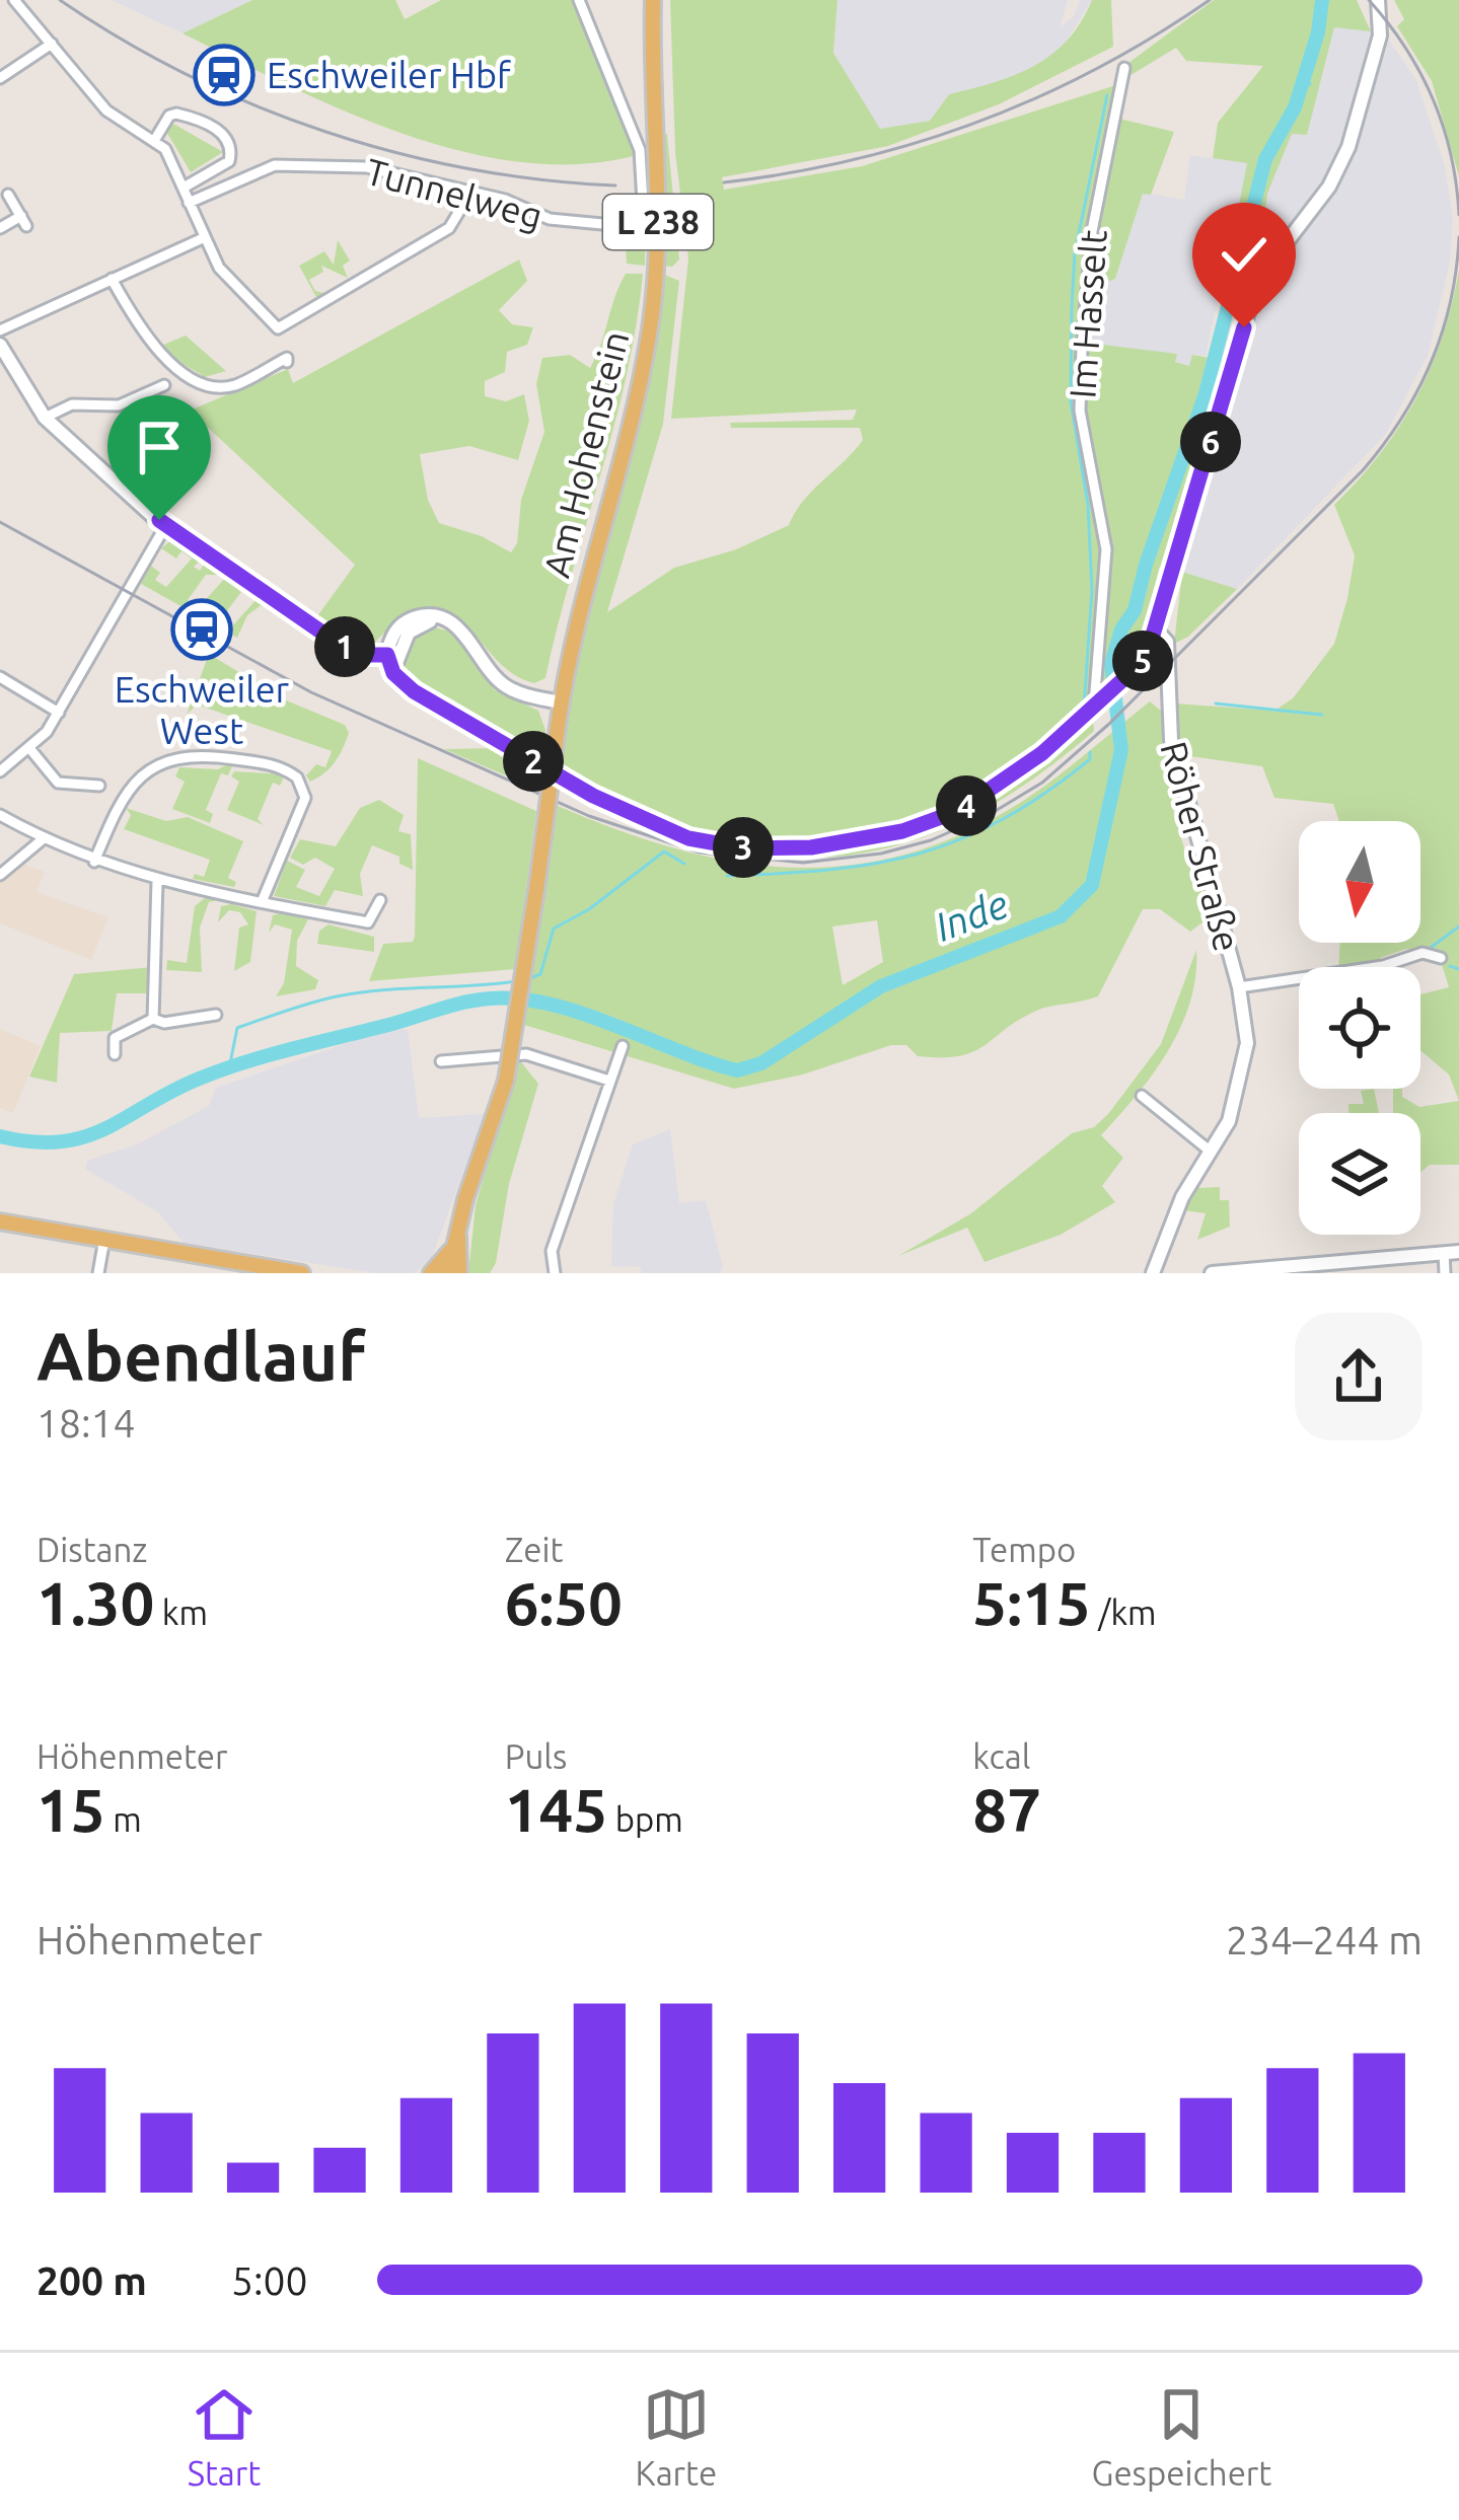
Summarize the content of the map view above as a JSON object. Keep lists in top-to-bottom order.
{
  "streets": {
    "main road": ["L 238", "Am Hohenstein", "Röher Straße"],
    "street": ["Tunnelweg", "Im Hasselt"]
  },
  "water": ["Inde"],
  "places": {
    "station": ["Eschweiler Hbf", "Eschweiler West"]
  },
  "north": "bottom",
  "page": {
    "pins": [
      "6",
      "1",
      "5",
      "2",
      "4",
      "3"
    ],
    "heading": ["Abendlauf", "18:14"],
    "stats": [
      ["Distanz", "1.30 km"],
      ["Zeit", "6:50"],
      ["Tempo", "5:15 /km"],
      ["Höhenmeter", "15 m"],
      ["Puls", "145 bpm"],
      ["kcal", "87"]
    ],
    "chart": ["Höhenmeter", "234–244 m"],
    "list": [
      {
        "name": "200 m",
        "note": "5:00"
      }
    ],
    "tabs": ["Start", "Karte", "Gespeichert"]
  }
}
